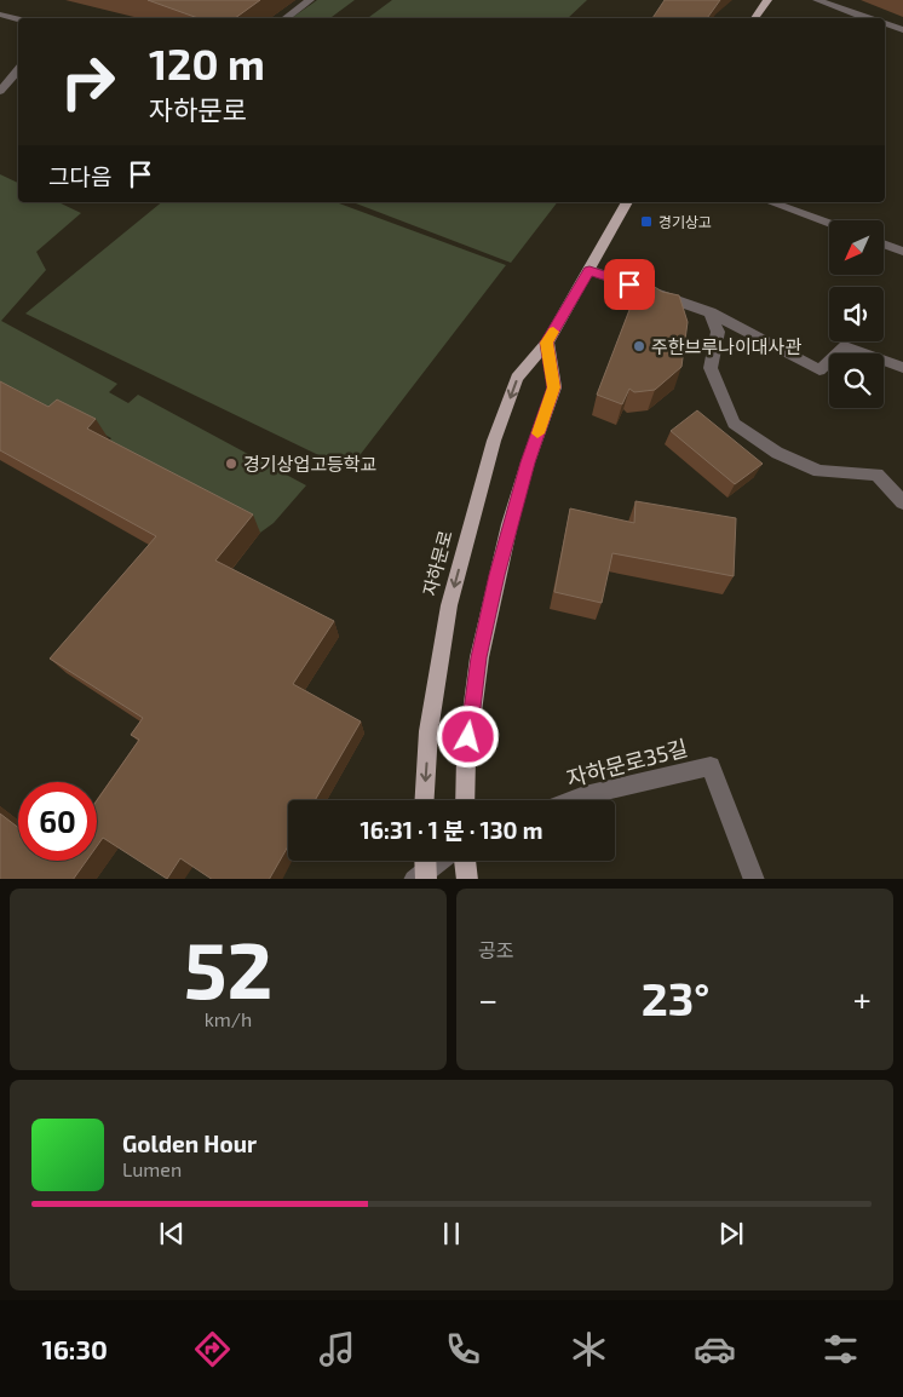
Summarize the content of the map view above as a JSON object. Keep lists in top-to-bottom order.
{
  "streets": {
    "main road": ["자하문로"],
    "street": ["자하문로35길"]
  },
  "places": {
    "transit": ["경기상고"],
    "other": ["주한브루나이대사관", "경기상업고등학교"]
  },
  "north": "bottom left",
  "page": {
    "turn": ["120 m", "자하문로"],
    "then": "그다음",
    "limit": "60",
    "trip": "16:31 · 1 분 · 130 m",
    "tile": [
      ["52", "km/h"],
      "공조"
    ],
    "heat": ["−", "23°", "+"],
    "song": ["Golden Hour", "Lumen"],
    "tabs": "16:30"
  }
}
